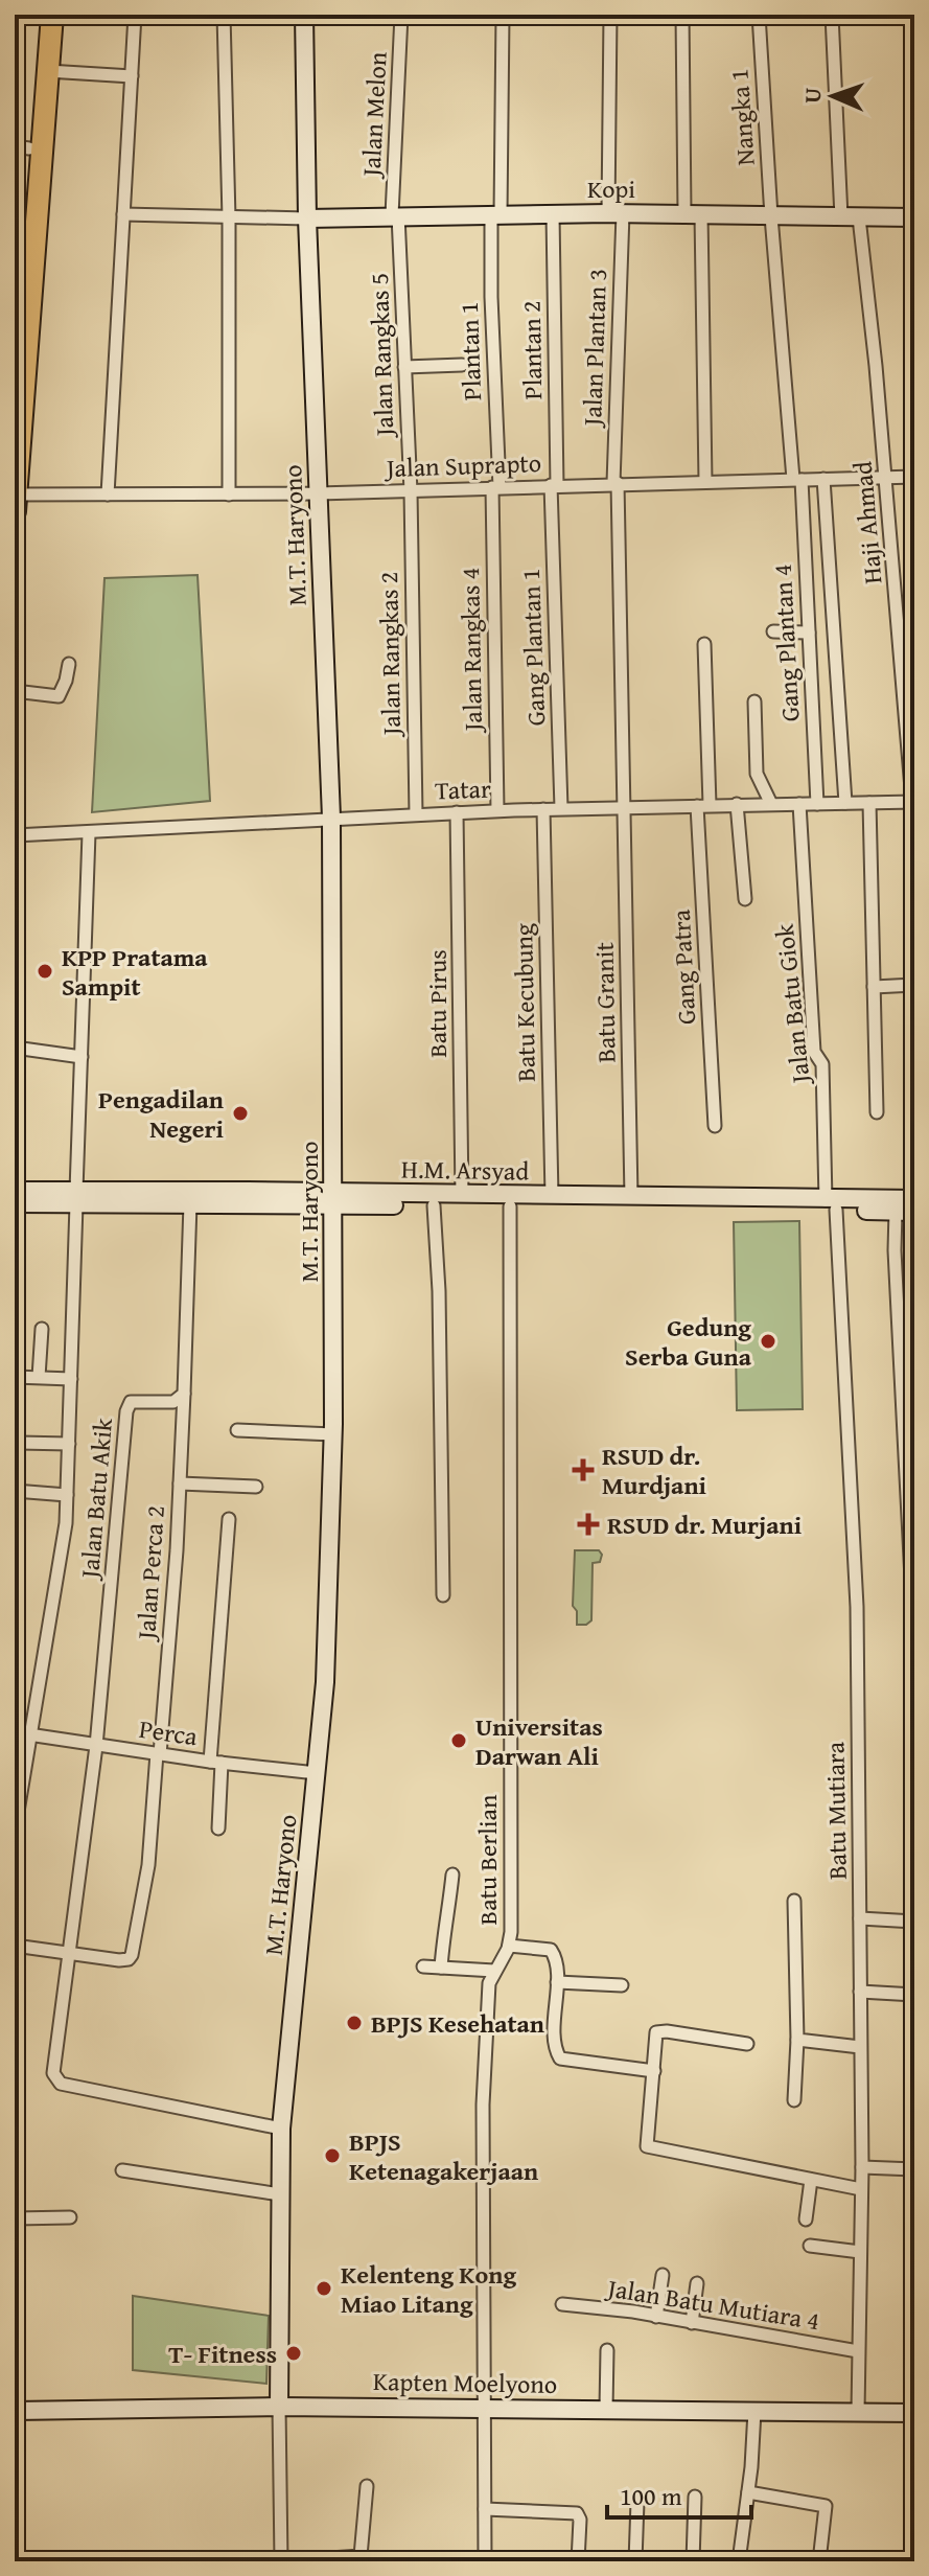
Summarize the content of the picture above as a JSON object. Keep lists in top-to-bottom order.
{
  "streets": {
    "street": [
      "Jalan Melon",
      "Nangka 1",
      "Kopi",
      "Jalan Plantan 3",
      "Plantan 2",
      "Plantan 1",
      "Jalan Rangkas 5",
      "Jalan Suprapto",
      "Haji Ahmad",
      "M.T. Haryono",
      "Gang Plantan 4",
      "Gang Plantan 1",
      "Jalan Rangkas 4",
      "Jalan Rangkas 2",
      "Tatar",
      "Gang Patra",
      "Batu Kecubung",
      "Batu Granit",
      "Batu Pirus",
      "Jalan Batu Giok",
      "H.M. Arsyad",
      "Jalan Batu Akik",
      "Jalan Perca 2",
      "Perca",
      "Batu Mutiara",
      "Batu Berlian",
      "Jalan Batu Mutiara 4",
      "Kapten Moelyono"
    ]
  },
  "crossings": [
    ["Jalan Melon", "Kopi"],
    ["Jalan Melon", "Jalan Rangkas 5"],
    ["Nangka 1", "Kopi"],
    ["Nangka 1", "Jalan Suprapto"],
    ["Nangka 1", "Gang Plantan 4"],
    ["Kopi", "Jalan Plantan 3"],
    ["Kopi", "Plantan 2"],
    ["Kopi", "Plantan 1"],
    ["Kopi", "Jalan Rangkas 5"],
    ["Kopi", "Haji Ahmad"],
    ["Kopi", "M.T. Haryono"],
    ["Jalan Plantan 3", "Jalan Suprapto"],
    ["Jalan Plantan 3", "Tatar"],
    ["Jalan Plantan 3", "Batu Granit"],
    ["Plantan 2", "Jalan Suprapto"],
    ["Plantan 2", "Gang Plantan 1"],
    ["Plantan 1", "Jalan Suprapto"],
    ["Plantan 1", "Jalan Rangkas 4"],
    ["Jalan Rangkas 5", "Jalan Suprapto"],
    ["Jalan Rangkas 5", "Jalan Rangkas 2"],
    ["Jalan Suprapto", "Haji Ahmad"],
    ["Jalan Suprapto", "M.T. Haryono"],
    ["Jalan Suprapto", "Gang Plantan 4"],
    ["Jalan Suprapto", "Gang Plantan 1"],
    ["Jalan Suprapto", "Jalan Rangkas 4"],
    ["Jalan Suprapto", "Jalan Rangkas 2"],
    ["Haji Ahmad", "Tatar"],
    ["M.T. Haryono", "Tatar"],
    ["M.T. Haryono", "H.M. Arsyad"],
    ["M.T. Haryono", "Perca"],
    ["M.T. Haryono", "Kapten Moelyono"],
    ["Gang Plantan 4", "Tatar"],
    ["Gang Plantan 1", "Tatar"],
    ["Jalan Rangkas 4", "Tatar"],
    ["Jalan Rangkas 2", "Tatar"],
    ["Tatar", "Gang Patra"],
    ["Tatar", "Batu Kecubung"],
    ["Tatar", "Batu Granit"],
    ["Tatar", "Batu Pirus"],
    ["Tatar", "Jalan Batu Giok"],
    ["Batu Kecubung", "H.M. Arsyad"],
    ["Batu Granit", "H.M. Arsyad"],
    ["Batu Pirus", "H.M. Arsyad"],
    ["Jalan Batu Giok", "H.M. Arsyad"],
    ["Jalan Batu Giok", "Batu Mutiara"],
    ["H.M. Arsyad", "Batu Mutiara"],
    ["H.M. Arsyad", "Batu Berlian"],
    ["Jalan Batu Akik", "Jalan Perca 2"],
    ["Jalan Batu Akik", "Perca"],
    ["Jalan Perca 2", "Perca"],
    ["Batu Mutiara", "Jalan Batu Mutiara 4"],
    ["Batu Mutiara", "Kapten Moelyono"],
    ["Batu Berlian", "Kapten Moelyono"]
  ],
  "places": {
    "other": [
      "KPP Pratama Sampit",
      "Pengadilan Negeri",
      "Gedung Serba Guna",
      "Universitas Darwan Ali",
      "BPJS Kesehatan",
      "BPJS Ketenagakerjaan",
      "Kelenteng Kong Miao Litang",
      "T- Fitness"
    ],
    "health": ["RSUD dr. Murdjani", "RSUD dr. Murjani"]
  },
  "scale_bar": "100 m",
  "north": "left"
}
